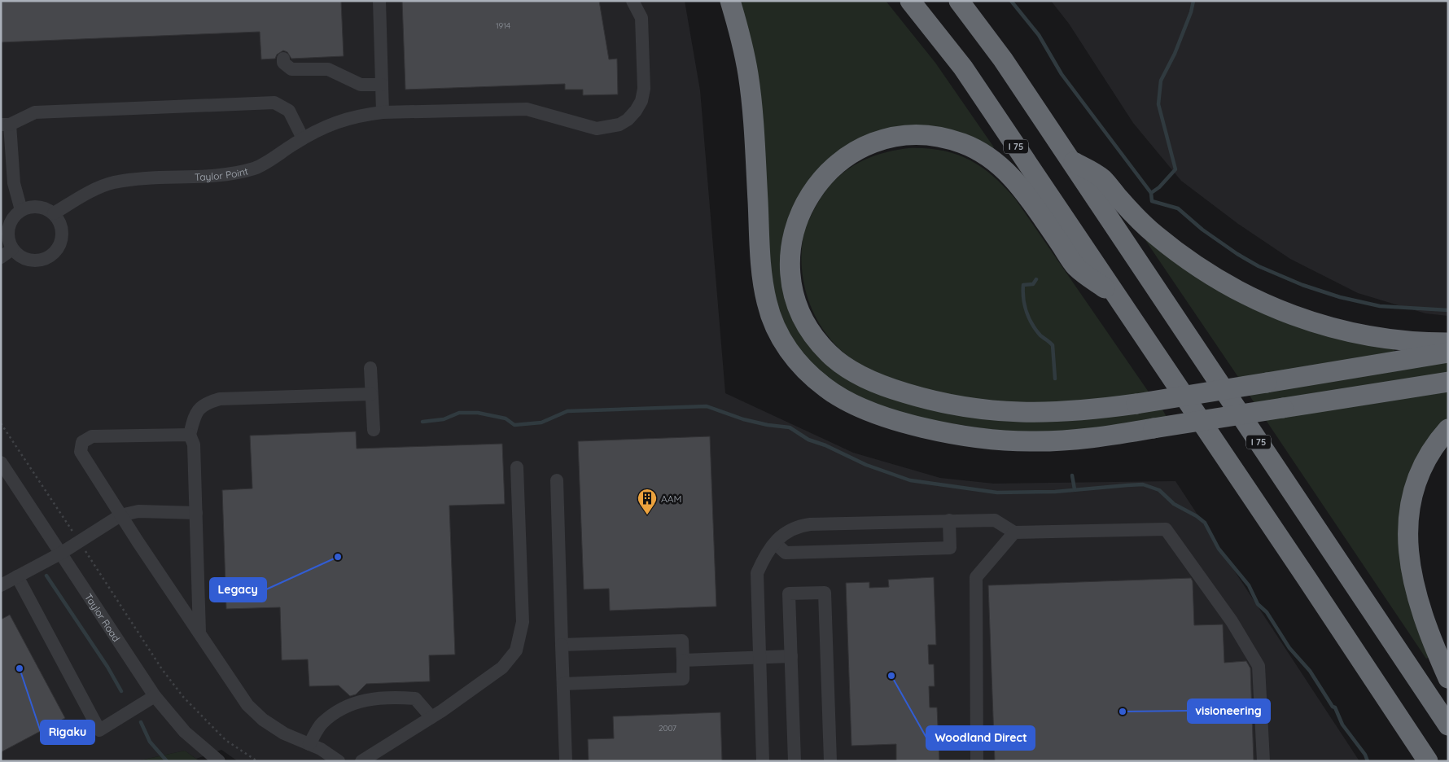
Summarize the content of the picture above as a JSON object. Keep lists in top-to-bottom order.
{
  "streets": {
    "highway": ["I 75"],
    "street": ["Taylor Point", "Taylor Road"]
  },
  "places": {
    "building": ["AAM"],
    "other": [
      "Legacy",
      "Rigaku",
      "Woodland Direct",
      "visioneering"
    ]
  },
  "house_numbers": ["1914", "2007"]
}
